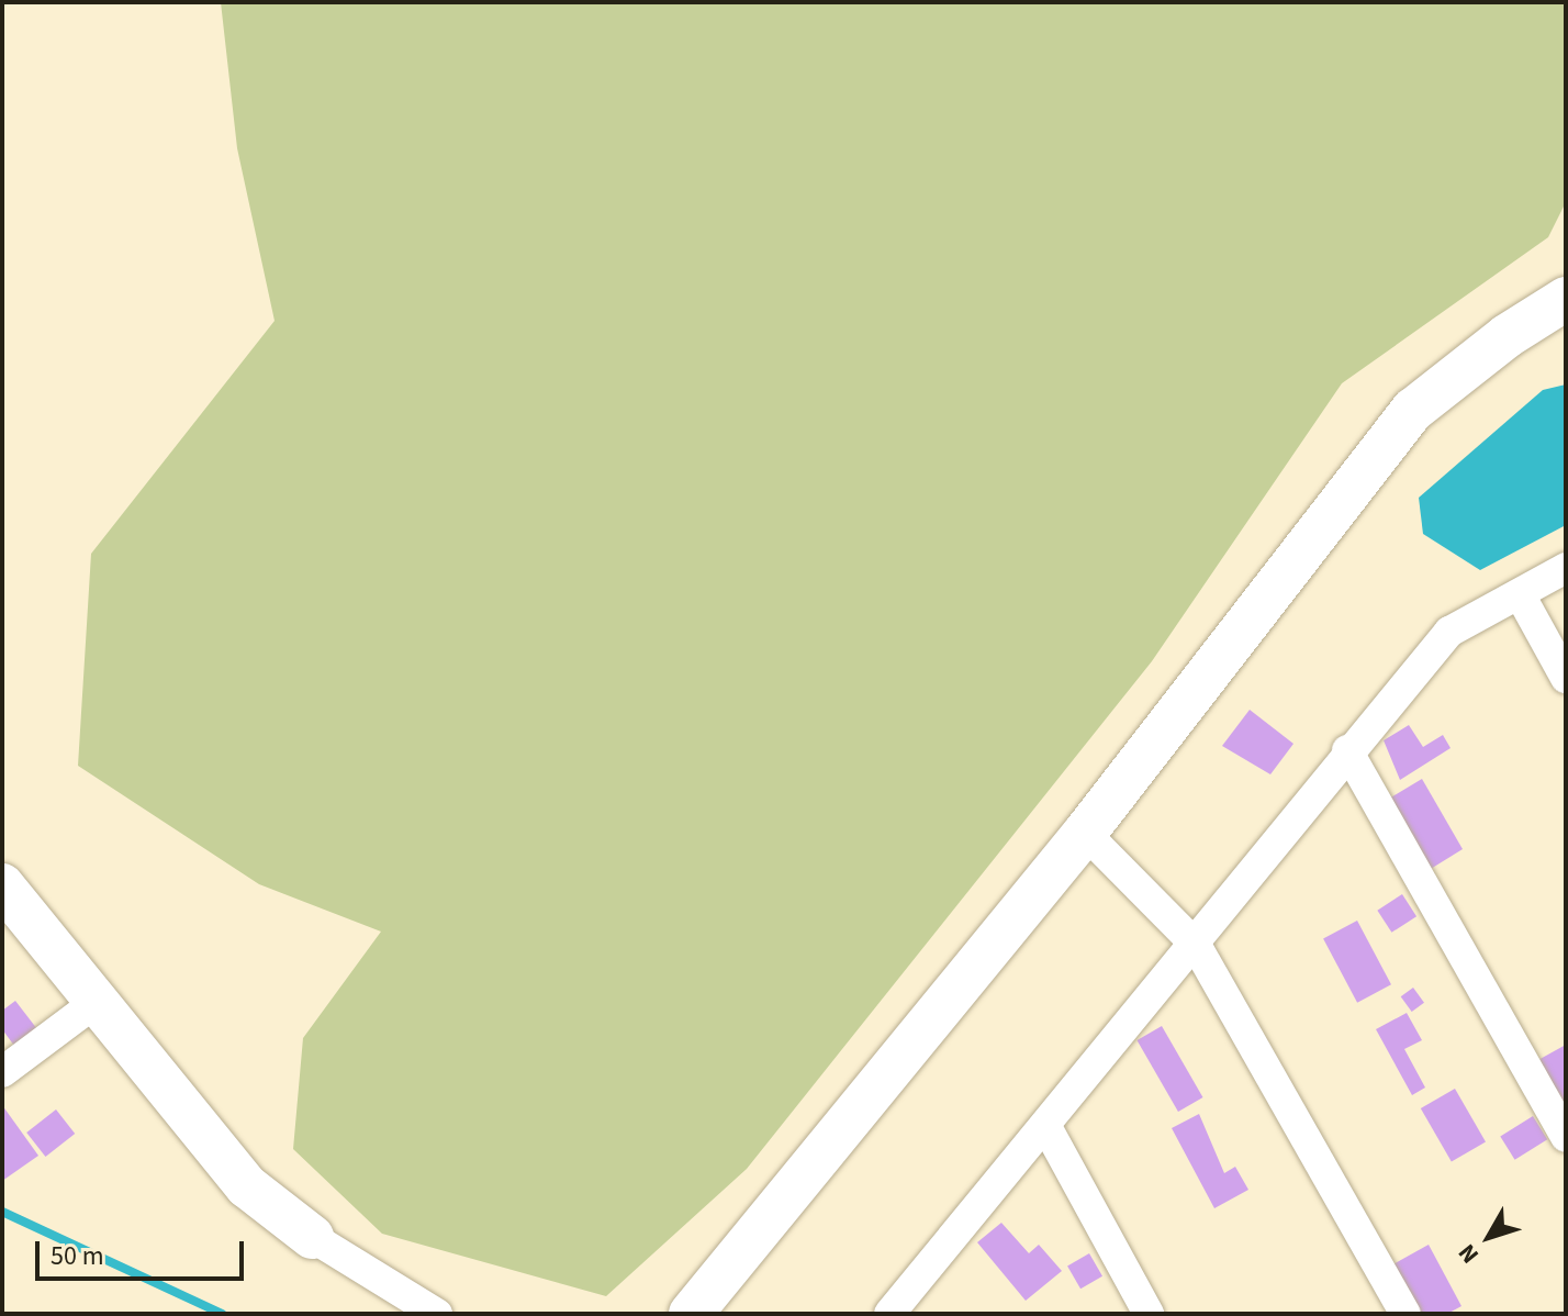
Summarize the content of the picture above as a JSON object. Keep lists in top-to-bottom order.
{
  "scale_bar": "50 m",
  "north": "bottom left"
}
